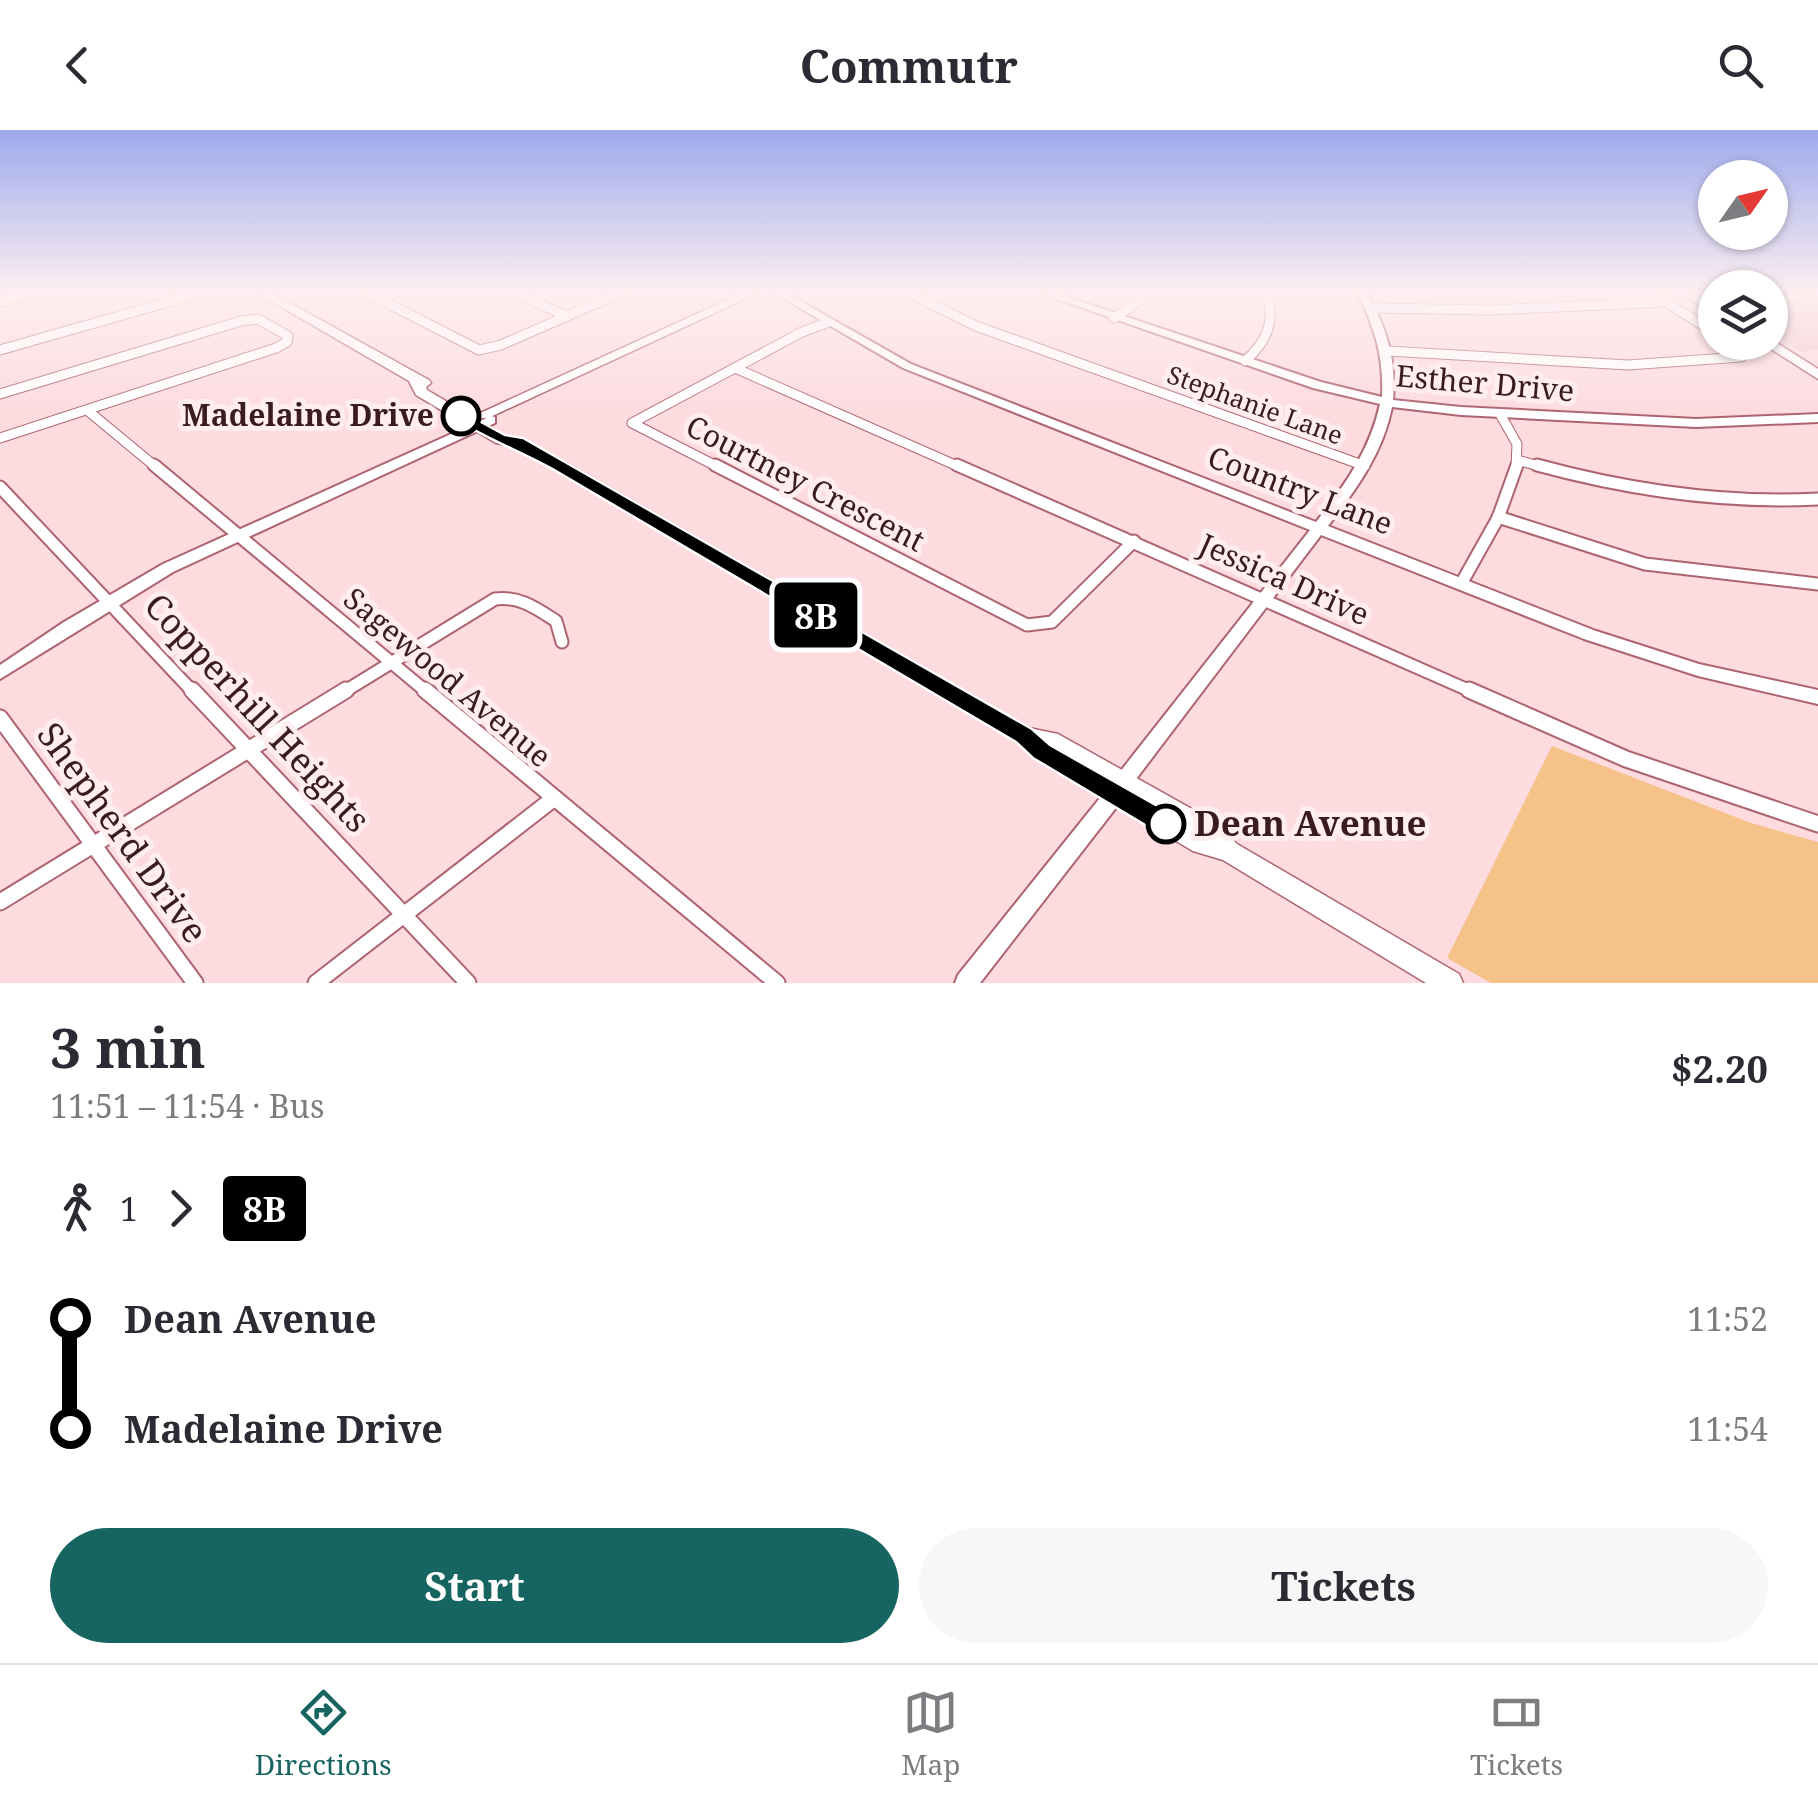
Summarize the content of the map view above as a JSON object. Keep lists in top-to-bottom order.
{
  "streets": {
    "street": [
      "Esther Drive",
      "Stephanie Lane",
      "Courtney Crescent",
      "Country Lane",
      "Jessica Drive",
      "Sagewood Avenue",
      "Copperhill Heights",
      "Shepherd Drive"
    ]
  },
  "crossings": [
    ["Courtney Crescent", "Jessica Drive"]
  ],
  "places": ["Madelaine Drive", "Dean Avenue"],
  "lines": ["bus line 8B"],
  "north": "top right",
  "page": {
    "header": "Commutr",
    "on_map": "8B",
    "heading": ["3 min", "11:51 – 11:54 · Bus", "$2.20"],
    "legs": ["1", "8B"],
    "list": [
      {
        "name": "Dean Avenue",
        "value": "11:52"
      },
      {
        "name": "Madelaine Drive",
        "value": "11:54"
      }
    ],
    "buttons": ["Start", "Tickets"],
    "tabs": ["Directions", "Map", "Tickets"]
  }
}
